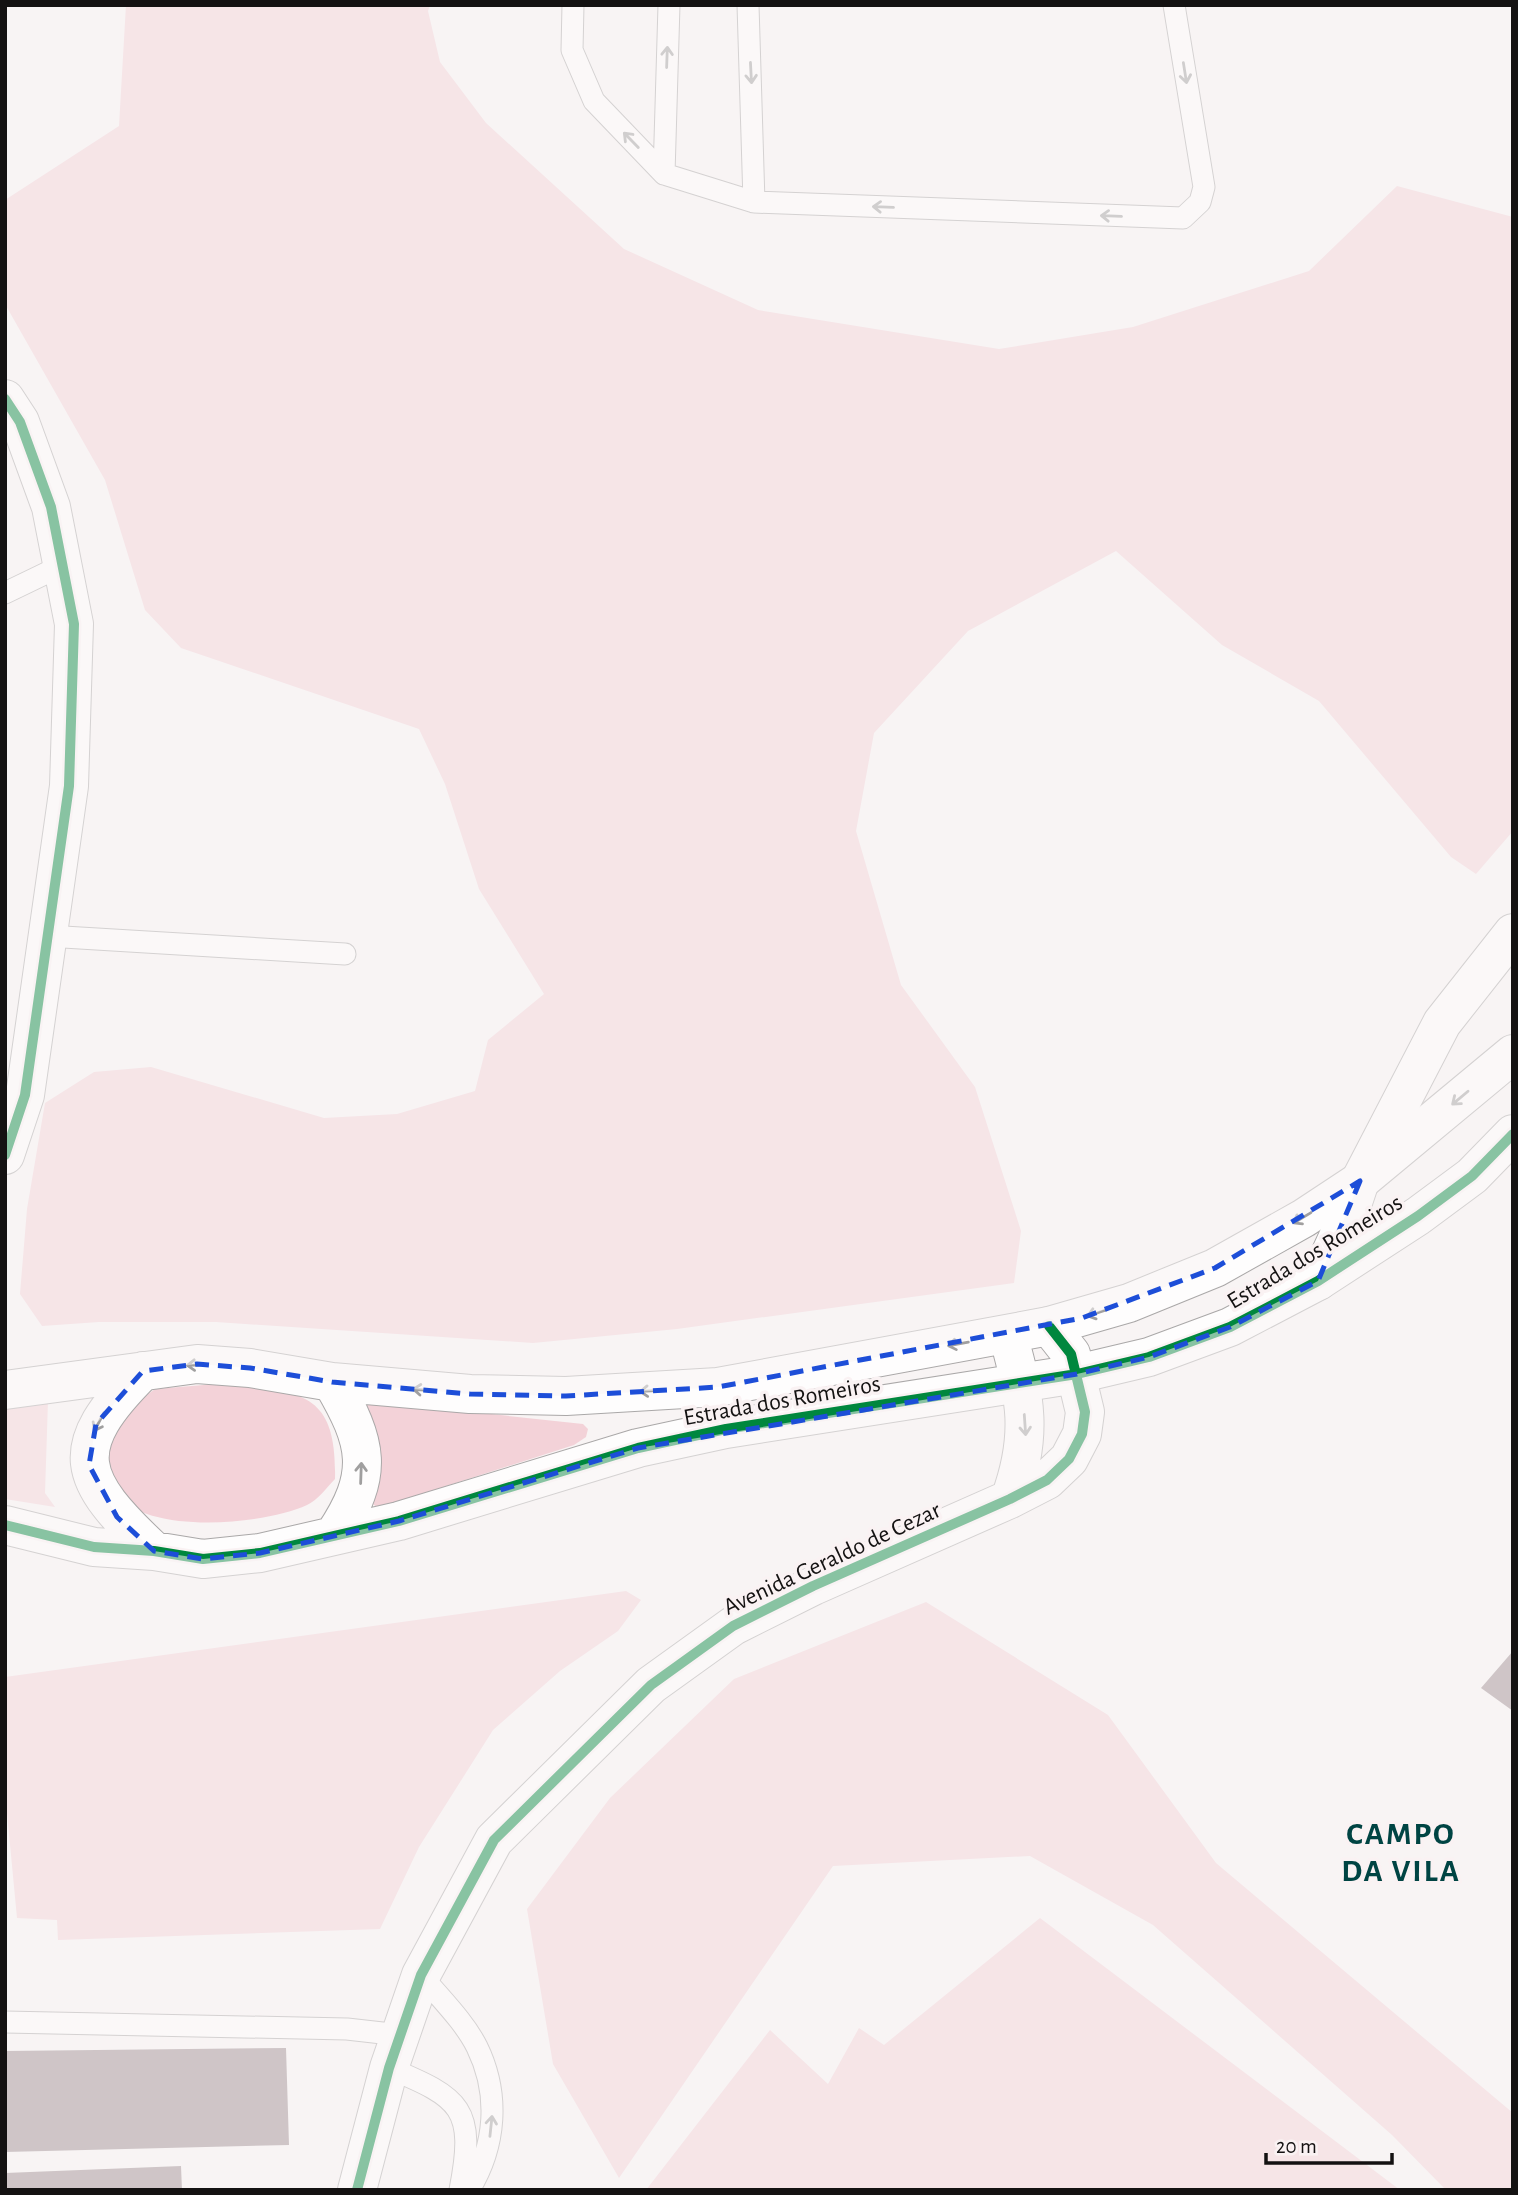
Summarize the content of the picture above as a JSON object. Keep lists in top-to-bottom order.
{
  "streets": {
    "main road": ["Estrada dos Romeiros", "Avenida Geraldo de Cezar"]
  },
  "crossings": [
    ["Estrada dos Romeiros", "Avenida Geraldo de Cezar"]
  ],
  "districts": ["CAMPO DA VILA"],
  "scale_bar": "20 m"
}
